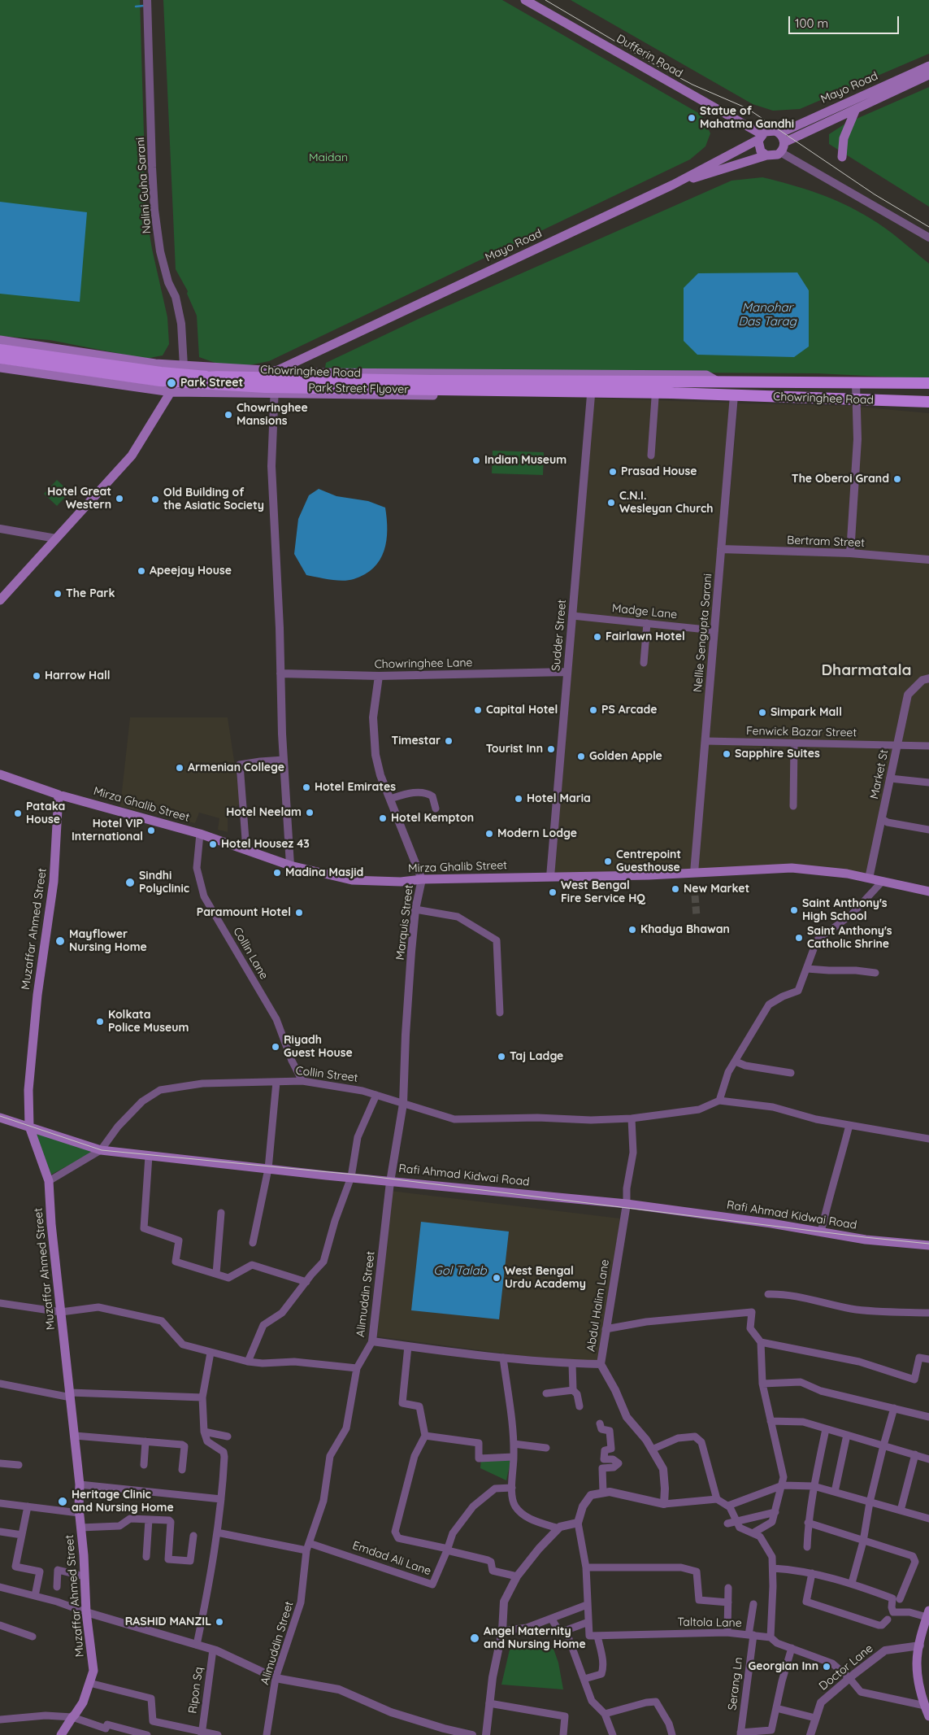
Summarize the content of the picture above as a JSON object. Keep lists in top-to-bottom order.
{
  "streets": {
    "main road": [
      "Dufferin Road",
      "Mayo Road",
      "Chowringhee Road",
      "Park Street Flyover",
      "Mirza Ghalib Street",
      "Muzaffar Ahmed Street",
      "Rafi Ahmad Kidwai Road"
    ],
    "street": [
      "Nalini Guha Sarani",
      "Bertram Street",
      "Madge Lane",
      "Nellie Sengupta Sarani",
      "Sudder Street",
      "Chowringhee Lane",
      "Fenwick Bazar Street",
      "Market St",
      "Marquis Street",
      "Collin Lane",
      "Collin Street",
      "Alimuddin Street",
      "Abdul Halim Lane",
      "Emdad Ali Lane",
      "Taltola Lane",
      "Doctor Lane",
      "Serang Ln",
      "Ripon Sq"
    ]
  },
  "crossings": [
    ["Dufferin Road", "Mayo Road"],
    ["Mayo Road", "Chowringhee Road"],
    ["Nalini Guha Sarani", "Chowringhee Road"],
    ["Chowringhee Road", "Park Street Flyover"],
    ["Chowringhee Road", "Nellie Sengupta Sarani"],
    ["Chowringhee Road", "Sudder Street"],
    ["Bertram Street", "Nellie Sengupta Sarani"],
    ["Madge Lane", "Nellie Sengupta Sarani"],
    ["Madge Lane", "Sudder Street"],
    ["Nellie Sengupta Sarani", "Fenwick Bazar Street"],
    ["Nellie Sengupta Sarani", "Mirza Ghalib Street"],
    ["Sudder Street", "Chowringhee Lane"],
    ["Sudder Street", "Mirza Ghalib Street"],
    ["Chowringhee Lane", "Marquis Street"],
    ["Fenwick Bazar Street", "Market St"],
    ["Market St", "Mirza Ghalib Street"],
    ["Mirza Ghalib Street", "Marquis Street"],
    ["Mirza Ghalib Street", "Muzaffar Ahmed Street"],
    ["Mirza Ghalib Street", "Collin Lane"],
    ["Marquis Street", "Collin Street"],
    ["Marquis Street", "Rafi Ahmad Kidwai Road"],
    ["Marquis Street", "Alimuddin Street"],
    ["Muzaffar Ahmed Street", "Collin Street"],
    ["Muzaffar Ahmed Street", "Rafi Ahmad Kidwai Road"],
    ["Collin Lane", "Collin Street"],
    ["Collin Street", "Rafi Ahmad Kidwai Road"],
    ["Rafi Ahmad Kidwai Road", "Alimuddin Street"],
    ["Rafi Ahmad Kidwai Road", "Abdul Halim Lane"],
    ["Alimuddin Street", "Emdad Ali Lane"],
    ["Taltola Lane", "Doctor Lane"],
    ["Taltola Lane", "Serang Ln"]
  ],
  "districts": ["Dharmatala"],
  "water": ["Manohar Das Tarag", "Gol Talab"],
  "parks": ["Maidan"],
  "places": [
    "Statue of Mahatma Gandhi",
    "Park Street",
    "Chowringhee Mansions",
    "Indian Museum",
    "Prasad House",
    "The Oberoi Grand",
    "Hotel Great Western",
    "Old Building of the Asiatic Society",
    "C.N.I. Wesleyan Church",
    "Apeejay House",
    "The Park",
    "Fairlawn Hotel",
    "Harrow Hall",
    "Capital Hotel",
    "PS Arcade",
    "Simpark Mall",
    "Timestar",
    "Tourist Inn",
    "Sapphire Suites",
    "Golden Apple",
    "Armenian College",
    "Hotel Emirates",
    "Hotel Maria",
    "Hotel Neelam",
    "Pataka House",
    "Hotel Kempton",
    "Hotel VIP International",
    "Modern Lodge",
    "Hotel Housez 43",
    "Centrepoint Guesthouse",
    "Madina Masjid",
    "Sindhi Polyclinic",
    "New Market",
    "West Bengal Fire Service HQ",
    "Saint Anthony's High School",
    "Paramount Hotel",
    "Khadya Bhawan",
    "Saint Anthony's Catholic Shrine",
    "Mayflower Nursing Home",
    "Kolkata Police Museum",
    "Riyadh Guest House",
    "Taj Ladge",
    "West Bengal Urdu Academy",
    "Heritage Clinic and Nursing Home",
    "RASHID MANZIL",
    "Angel Maternity and Nursing Home",
    "Georgian Inn"
  ],
  "scale_bar": "100 m"
}
